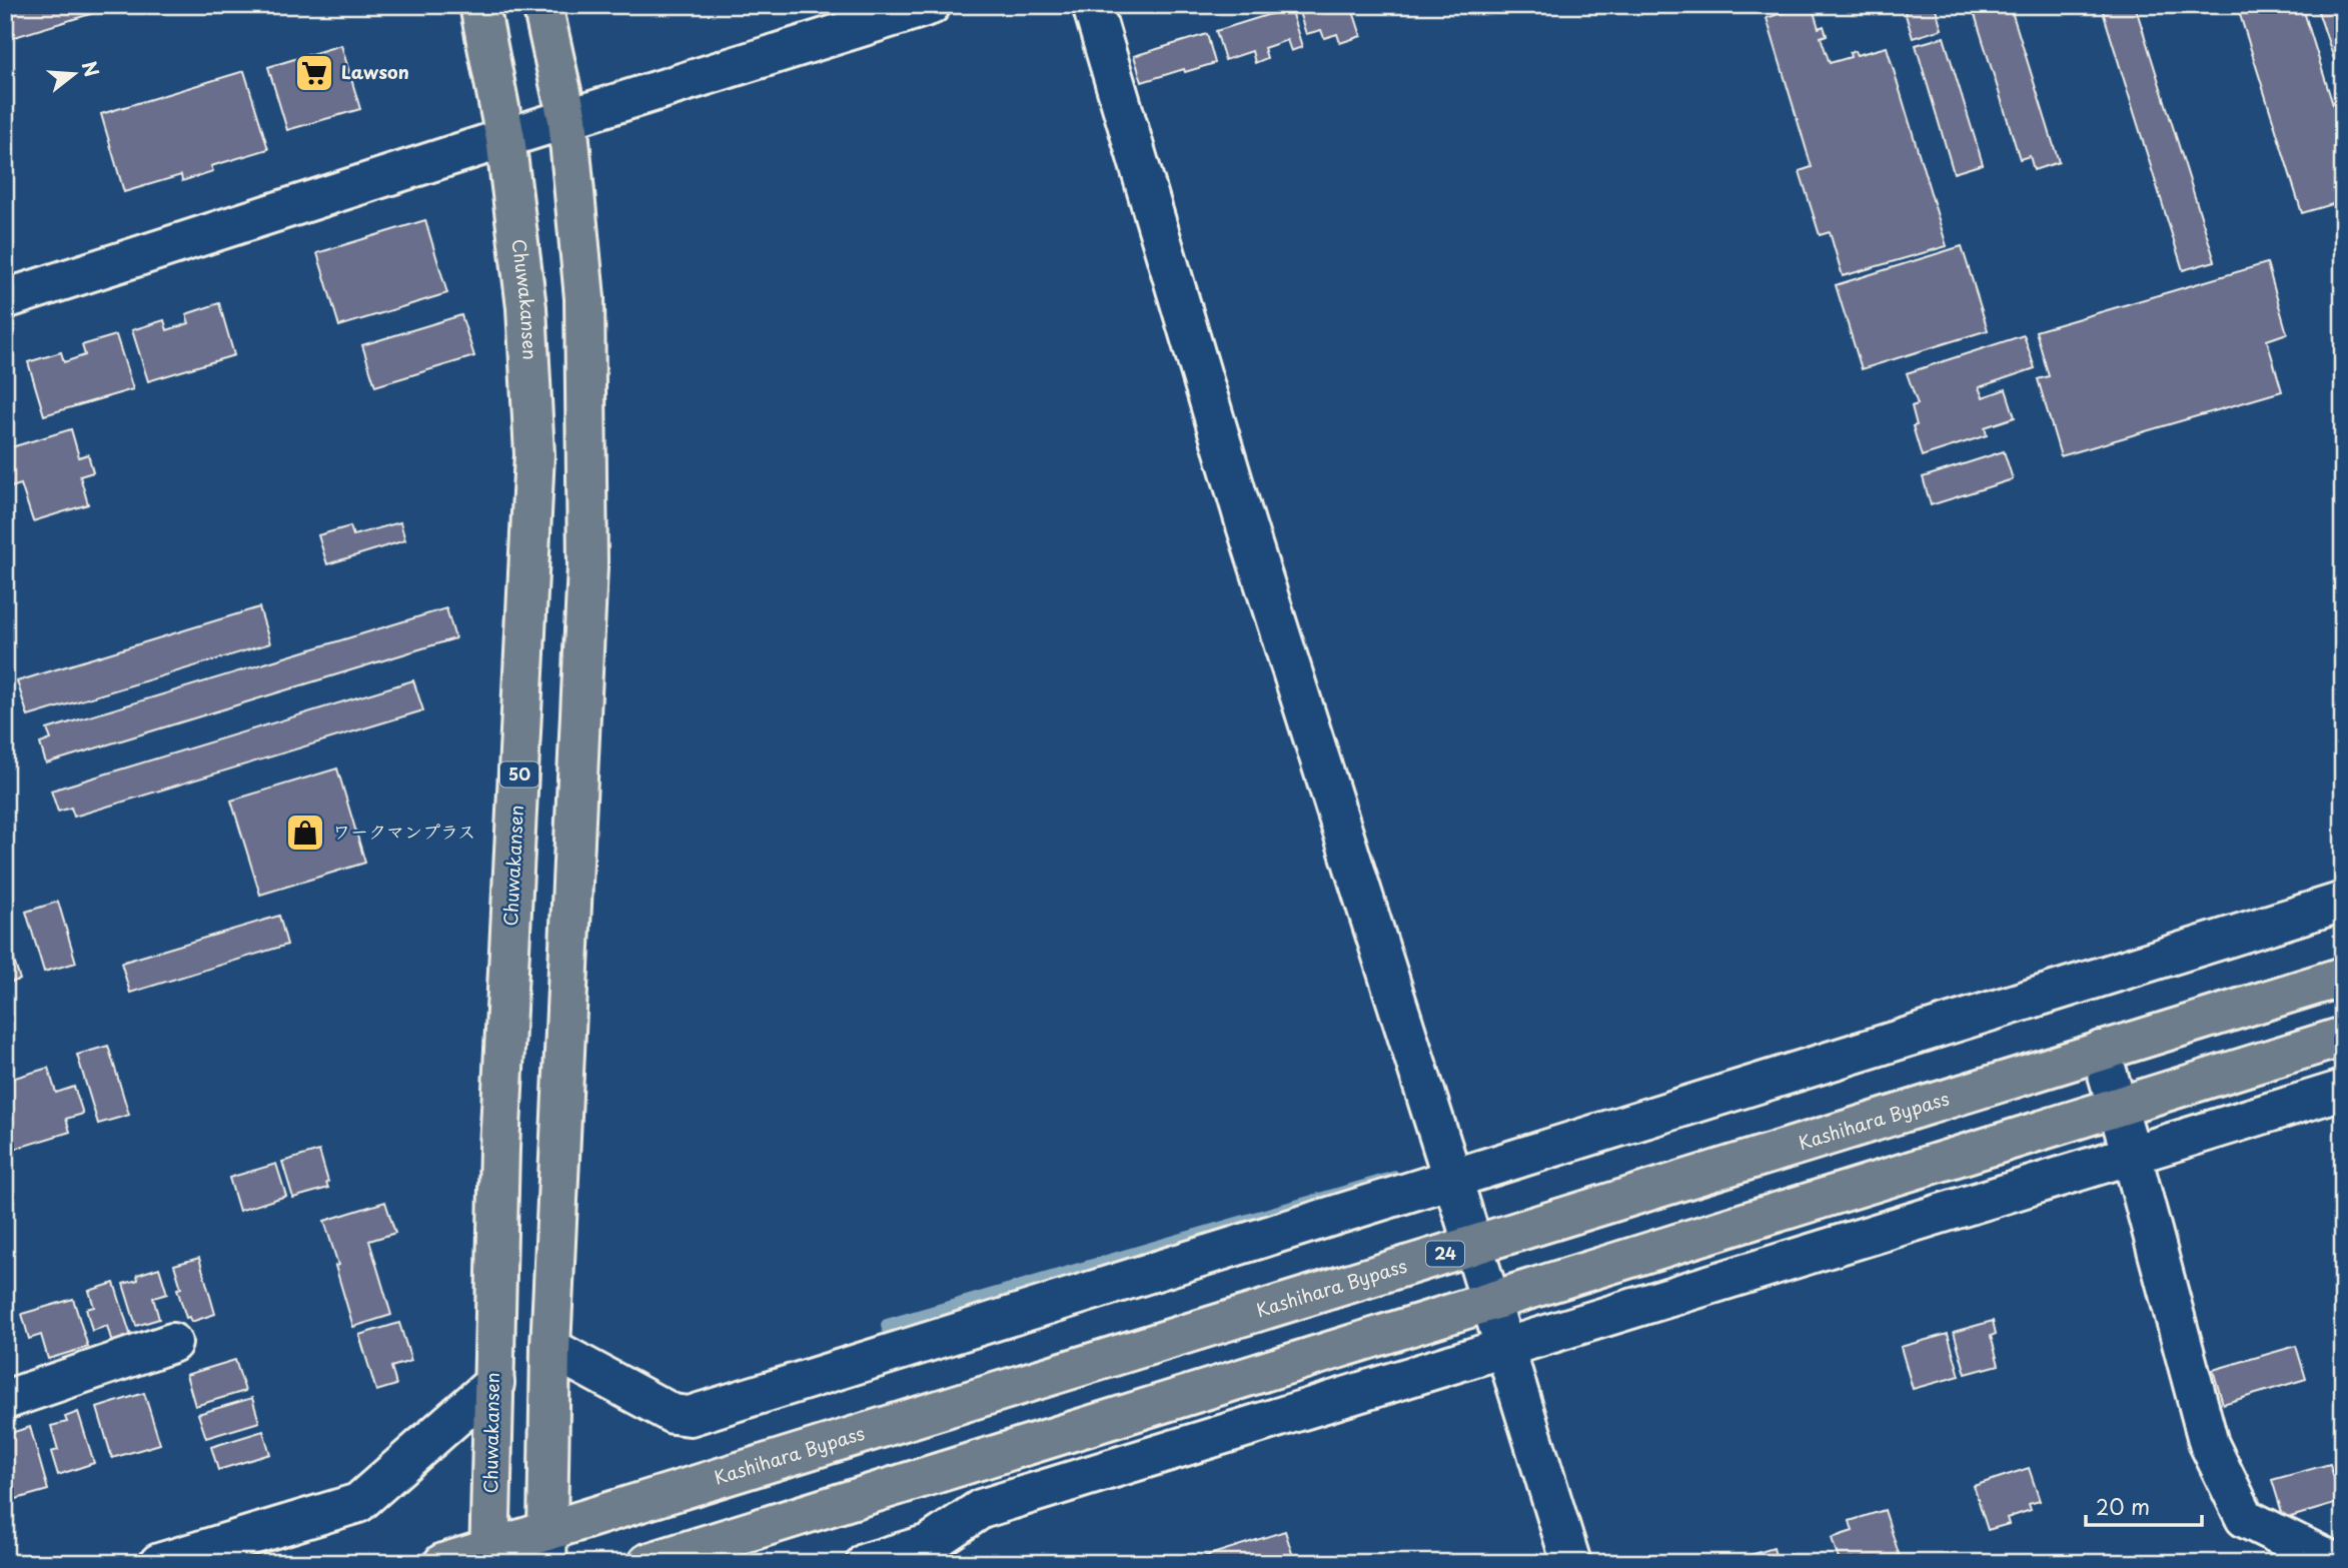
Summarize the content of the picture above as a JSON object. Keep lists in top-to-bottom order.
{
  "streets": {
    "main road": [
      "Chuwakansen",
      "50",
      "Kashihara Bypass",
      "24"
    ]
  },
  "crossings": [
    ["Chuwakansen", "Kashihara Bypass"]
  ],
  "places": {
    "supermarket": ["Lawson"],
    "shop": ["ワークマンプラス"]
  },
  "scale_bar": "20 m",
  "north": "right"
}
